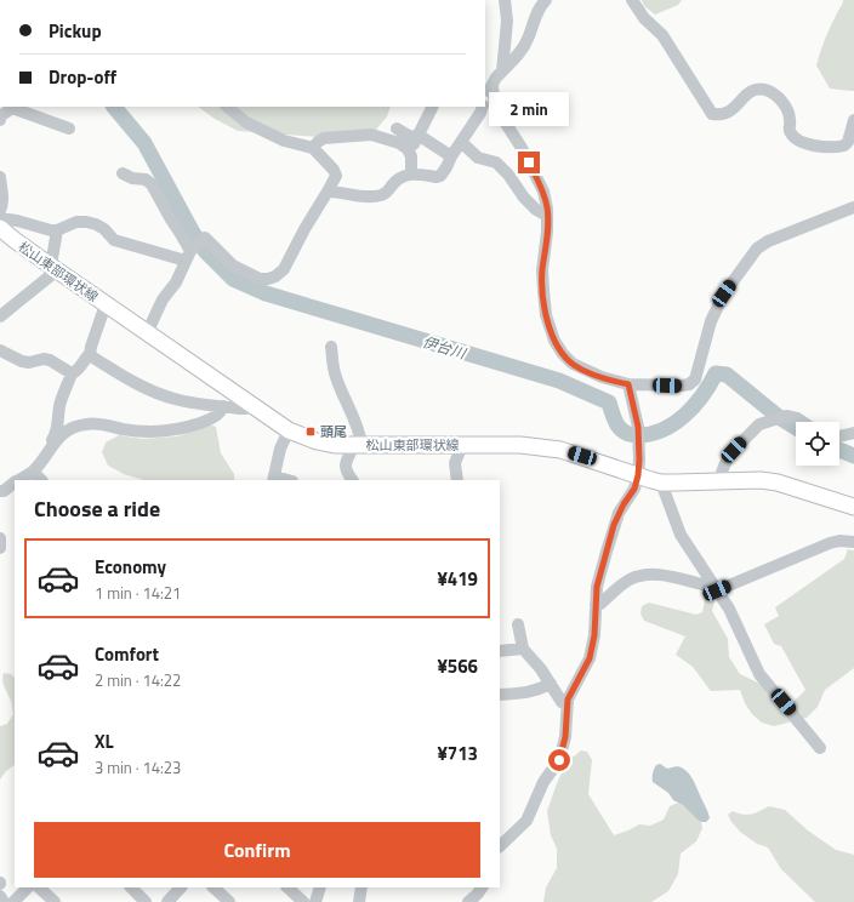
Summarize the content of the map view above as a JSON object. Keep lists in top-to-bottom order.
{
  "streets": {
    "main road": ["松山東部環状線"]
  },
  "water": ["伊台川"],
  "places": {
    "transit": ["頭尾"]
  },
  "page": {
    "banner": ["Pickup", "Drop-off"],
    "bubble": "2 min",
    "heading": "Choose a ride",
    "list": [
      {
        "name": "Economy",
        "note": "1 min · 14:21",
        "value": "¥419"
      },
      {
        "name": "Comfort",
        "note": "2 min · 14:22",
        "value": "¥566"
      },
      {
        "name": "XL",
        "note": "3 min · 14:23",
        "value": "¥713"
      }
    ],
    "buttons": "Confirm"
  }
}
